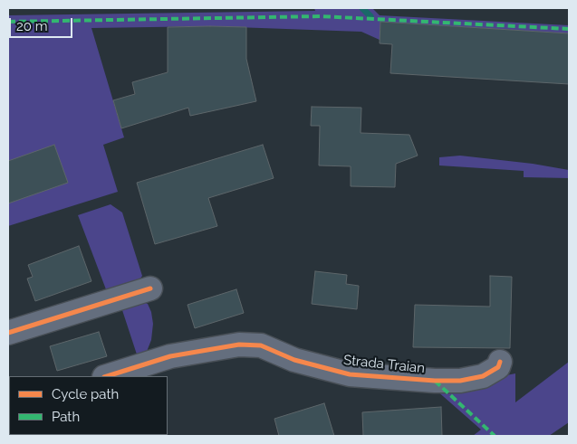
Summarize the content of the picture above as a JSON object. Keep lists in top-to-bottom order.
{
  "streets": {
    "street": ["Strada Traian"]
  },
  "legend": ["Cycle path", "Path"],
  "scale_bar": "20 m"
}
